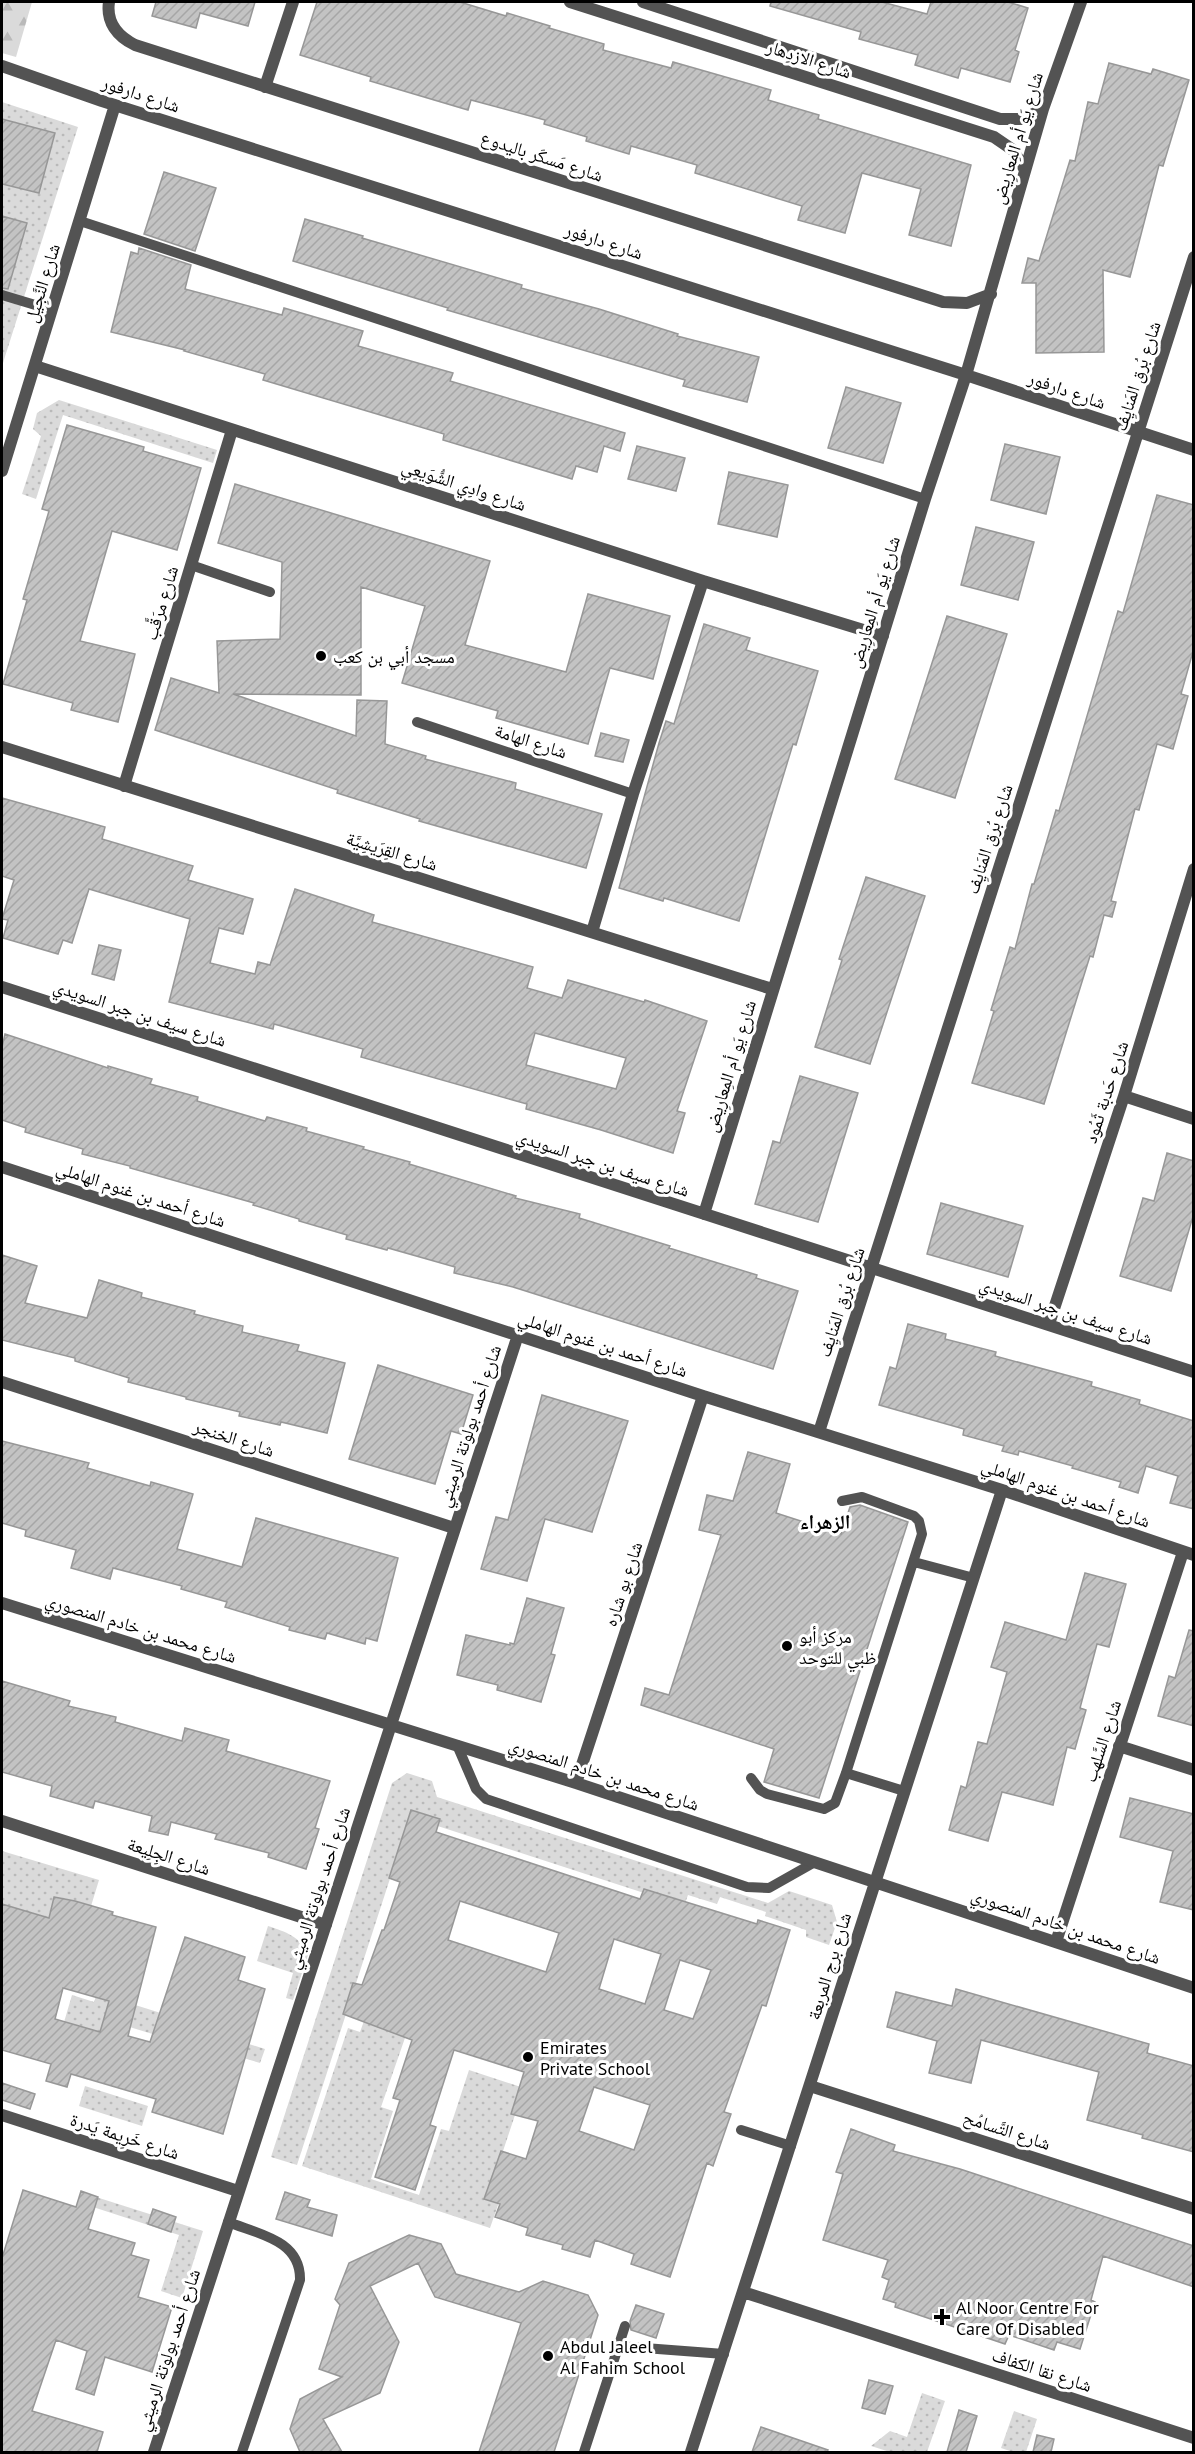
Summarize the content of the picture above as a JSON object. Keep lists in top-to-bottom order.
{
  "streets": {
    "street": [
      "شارع الازدِهار",
      "شارع دارفور",
      "شارع يَو أم المِعارِيض",
      "شارع مَسكَر باليدوع",
      "شارع النَّجِيل",
      "شارع بُرق المَنايِف",
      "شارع وادِي الشُّوَيعِي",
      "شارع مرَقَّب",
      "شارع القِرَيشِيَّة",
      "شارع سيف بن جبر السويدي",
      "شارع حَدبة ثَمُود",
      "شارع أحمد بن غنوم الهاملي",
      "شارع أحمد بولوتة الرميثي",
      "شارع الخنجر",
      "شارع بو شاره",
      "شارع محمد بن خادم المنصوري",
      "شارع السَّلهب",
      "شارع الجِلِيعة",
      "شارع برج المربعة",
      "شارع التَّسامُح",
      "شارع خَرِيمة يَدرة",
      "شارع نقا الكفاف"
    ],
    "lane": ["شارع الهامة"]
  },
  "crossings": [
    ["شارع الازدِهار", "شارع يَو أم المِعارِيض"],
    ["شارع دارفور", "شارع يَو أم المِعارِيض"],
    ["شارع دارفور", "شارع النَّجِيل"],
    ["شارع دارفور", "شارع بُرق المَنايِف"],
    ["شارع يَو أم المِعارِيض", "شارع مَسكَر باليدوع"],
    ["شارع يَو أم المِعارِيض", "شارع وادِي الشُّوَيعِي"],
    ["شارع يَو أم المِعارِيض", "شارع القِرَيشِيَّة"],
    ["شارع يَو أم المِعارِيض", "شارع سيف بن جبر السويدي"],
    ["شارع النَّجِيل", "شارع وادِي الشُّوَيعِي"],
    ["شارع بُرق المَنايِف", "شارع سيف بن جبر السويدي"],
    ["شارع بُرق المَنايِف", "شارع أحمد بن غنوم الهاملي"],
    ["شارع وادِي الشُّوَيعِي", "شارع مرَقَّب"],
    ["شارع مرَقَّب", "شارع القِرَيشِيَّة"],
    ["شارع سيف بن جبر السويدي", "شارع حَدبة ثَمُود"],
    ["شارع أحمد بن غنوم الهاملي", "شارع أحمد بولوتة الرميثي"],
    ["شارع أحمد بن غنوم الهاملي", "شارع بو شاره"],
    ["شارع أحمد بن غنوم الهاملي", "شارع السَّلهب"],
    ["شارع أحمد بن غنوم الهاملي", "شارع برج المربعة"],
    ["شارع أحمد بولوتة الرميثي", "شارع الخنجر"],
    ["شارع أحمد بولوتة الرميثي", "شارع محمد بن خادم المنصوري"],
    ["شارع أحمد بولوتة الرميثي", "شارع الجِلِيعة"],
    ["شارع أحمد بولوتة الرميثي", "شارع خَرِيمة يَدرة"],
    ["شارع بو شاره", "شارع محمد بن خادم المنصوري"],
    ["شارع محمد بن خادم المنصوري", "شارع السَّلهب"],
    ["شارع محمد بن خادم المنصوري", "شارع برج المربعة"],
    ["شارع برج المربعة", "شارع التَّسامُح"],
    ["شارع برج المربعة", "شارع نقا الكفاف"]
  ],
  "districts": ["الزهراء"],
  "places": {
    "other": [
      "مسجد أبي بن كعب",
      "مركز أبو ظبي للتوحد",
      "Emirates Private School",
      "Abdul Jaleel Al Fahim School"
    ],
    "health": ["Al Noor Centre For Care Of Disabled"]
  }
}
